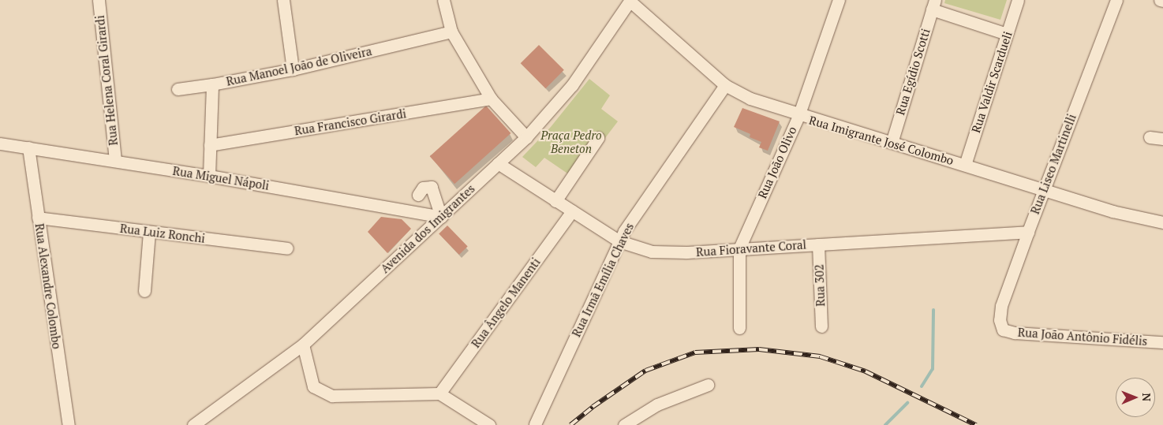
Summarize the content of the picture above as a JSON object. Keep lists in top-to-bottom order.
{
  "streets": {
    "street": [
      "Rua Manoel João de Oliveira",
      "Rua Egídio Scotti",
      "Rua Helena Coral Girardi",
      "Rua Valdir Scardueli",
      "Rua Francisco Girardi",
      "Rua Imigrante José Colombo",
      "Rua João Olivo",
      "Rua Liseo Martinelli",
      "Rua Miguel Nápoli",
      "Avenida dos Imigrantes",
      "Rua Luiz Ronchi",
      "Rua Fioravante Coral",
      "Rua Irmã Emília Chaves",
      "Rua 302",
      "Rua Alexandre Colombo",
      "Rua Ângelo Manenti",
      "Rua João Antônio Fidélis"
    ]
  },
  "crossings": [
    ["Rua Manoel João de Oliveira", "Rua Francisco Girardi"],
    ["Rua Manoel João de Oliveira", "Rua Miguel Nápoli"],
    ["Rua Egídio Scotti", "Rua Imigrante José Colombo"],
    ["Rua Helena Coral Girardi", "Rua Miguel Nápoli"],
    ["Rua Valdir Scardueli", "Rua Imigrante José Colombo"],
    ["Rua Imigrante José Colombo", "Rua João Olivo"],
    ["Rua Imigrante José Colombo", "Rua Liseo Martinelli"],
    ["Rua Imigrante José Colombo", "Avenida dos Imigrantes"],
    ["Rua Imigrante José Colombo", "Rua Irmã Emília Chaves"],
    ["Rua João Olivo", "Rua Fioravante Coral"],
    ["Rua Liseo Martinelli", "Rua Fioravante Coral"],
    ["Rua Liseo Martinelli", "Rua João Antônio Fidélis"],
    ["Rua Miguel Nápoli", "Avenida dos Imigrantes"],
    ["Rua Miguel Nápoli", "Rua Alexandre Colombo"],
    ["Avenida dos Imigrantes", "Rua Fioravante Coral"],
    ["Rua Luiz Ronchi", "Rua Alexandre Colombo"],
    ["Rua Fioravante Coral", "Rua Irmã Emília Chaves"],
    ["Rua Fioravante Coral", "Rua 302"],
    ["Rua Fioravante Coral", "Rua Ângelo Manenti"]
  ],
  "parks": ["Praça Pedro Beneton"],
  "north": "right"
}
